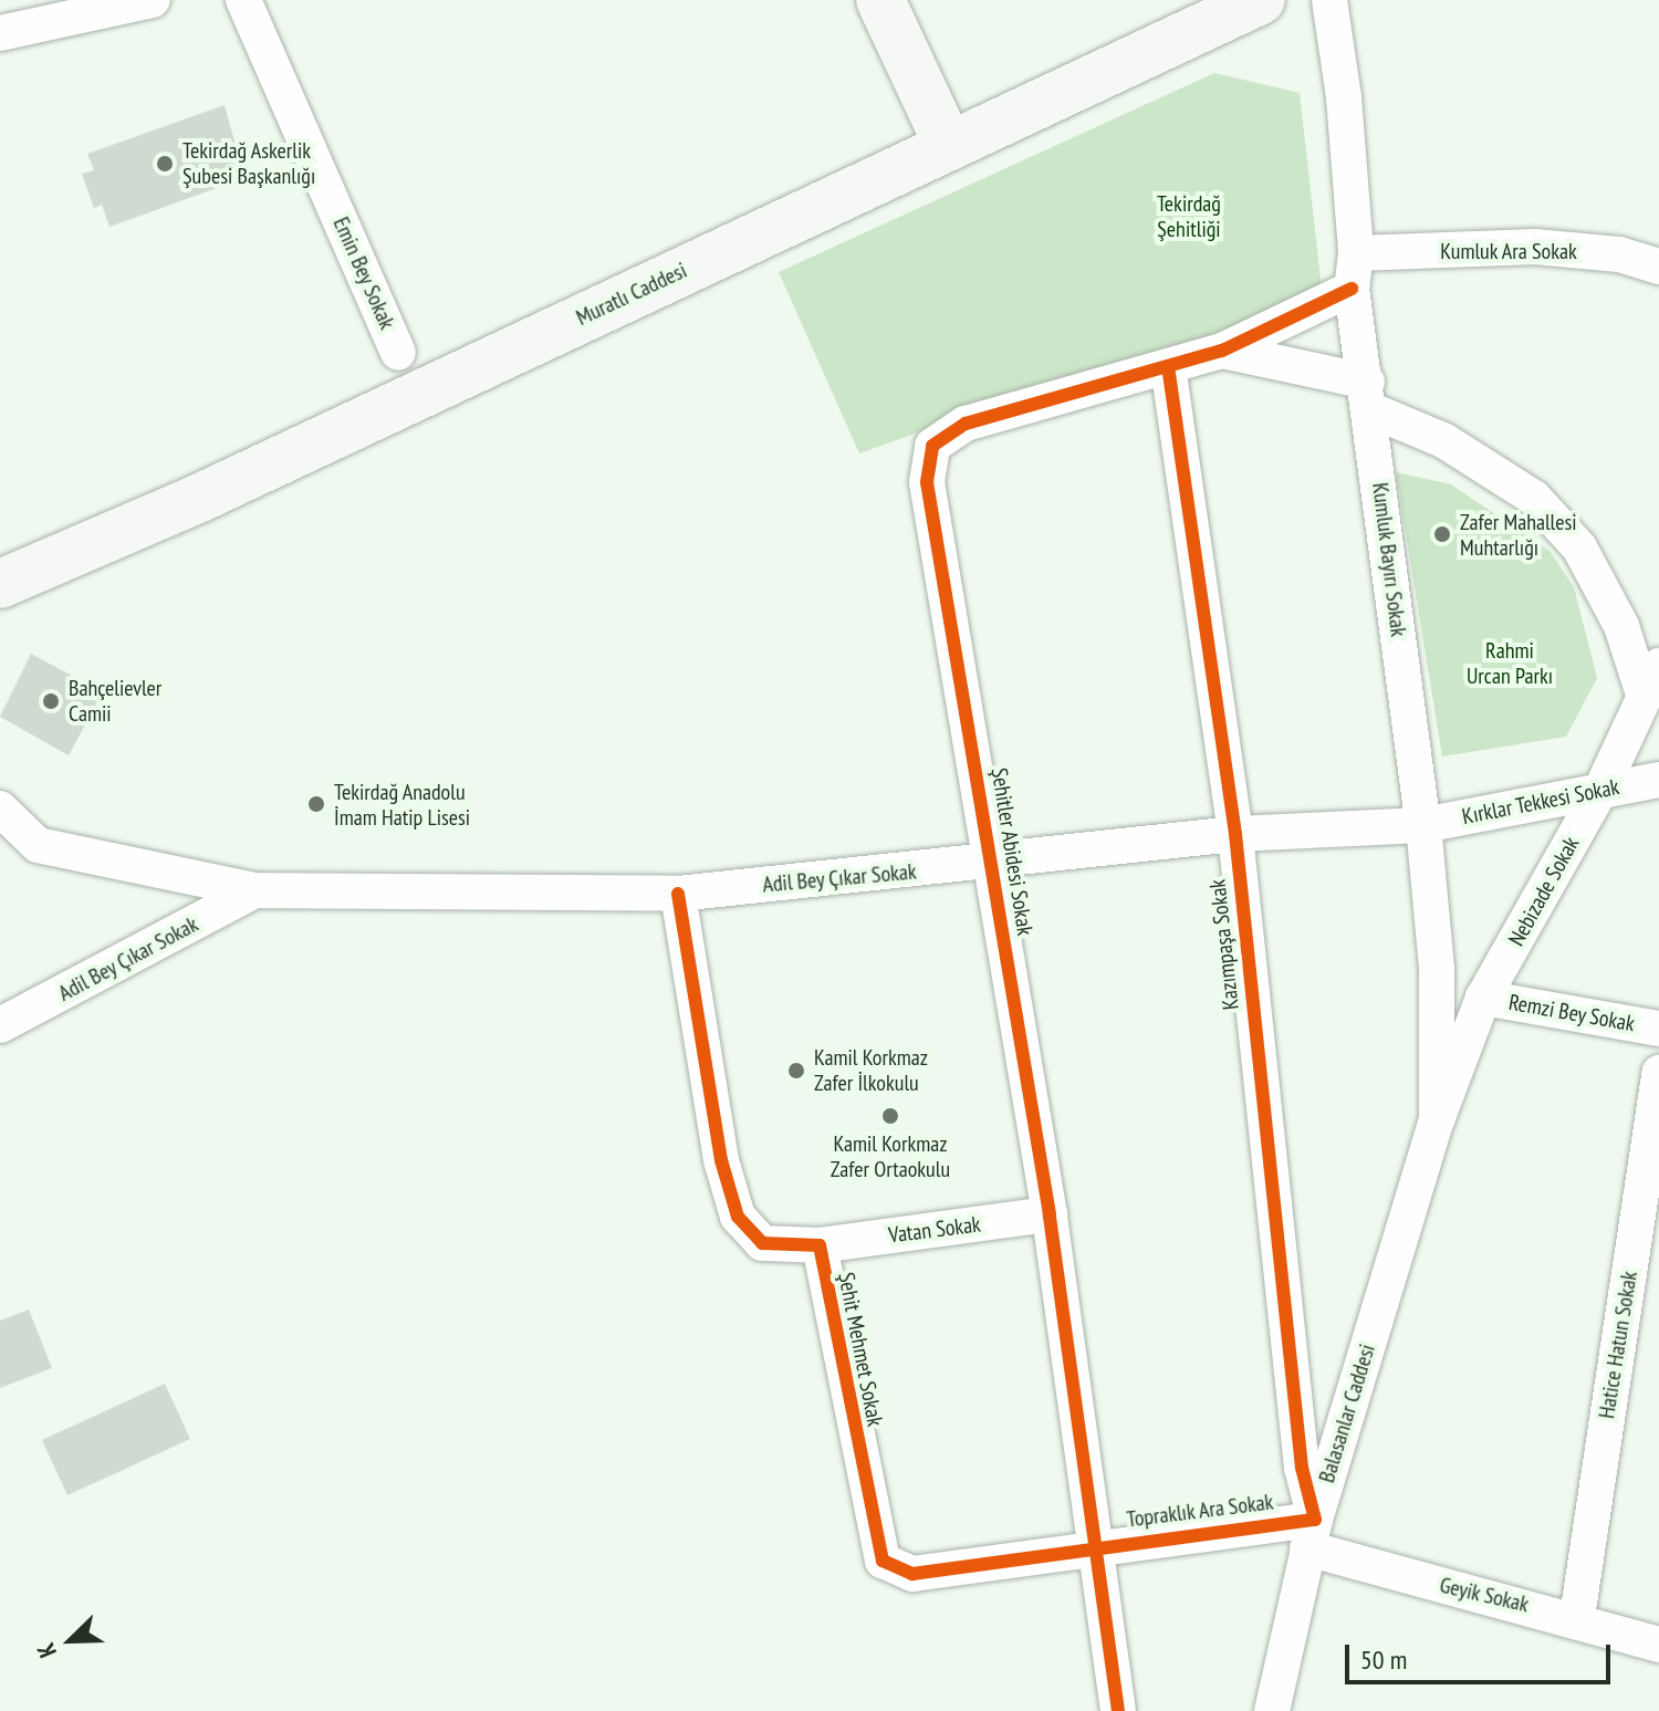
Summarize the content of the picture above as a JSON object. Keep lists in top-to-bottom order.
{
  "streets": {
    "main road": ["Muratlı Caddesi"],
    "street": [
      "Kumluk Ara Sokak",
      "Emin Bey Sokak",
      "Kumluk Bayırı Sokak",
      "Kırklar Tekkesi Sokak",
      "Şehitler Abidesi Sokak",
      "Adil Bey Çıkar Sokak",
      "Nebizade Sokak",
      "Kazımpaşa Sokak",
      "Remzi Bey Sokak",
      "Vatan Sokak",
      "Hatice Hatun Sokak",
      "Şehit Mehmet Sokak",
      "Balasanlar Caddesi",
      "Topraklık Ara Sokak",
      "Geyik Sokak"
    ]
  },
  "crossings": [
    ["Kumluk Ara Sokak", "Kumluk Bayırı Sokak"],
    ["Kumluk Bayırı Sokak", "Kırklar Tekkesi Sokak"],
    ["Kumluk Bayırı Sokak", "Şehitler Abidesi Sokak"],
    ["Kumluk Bayırı Sokak", "Adil Bey Çıkar Sokak"],
    ["Kumluk Bayırı Sokak", "Nebizade Sokak"],
    ["Kumluk Bayırı Sokak", "Balasanlar Caddesi"],
    ["Kırklar Tekkesi Sokak", "Adil Bey Çıkar Sokak"],
    ["Kırklar Tekkesi Sokak", "Nebizade Sokak"],
    ["Şehitler Abidesi Sokak", "Adil Bey Çıkar Sokak"],
    ["Şehitler Abidesi Sokak", "Kazımpaşa Sokak"],
    ["Şehitler Abidesi Sokak", "Vatan Sokak"],
    ["Şehitler Abidesi Sokak", "Topraklık Ara Sokak"],
    ["Adil Bey Çıkar Sokak", "Kazımpaşa Sokak"],
    ["Adil Bey Çıkar Sokak", "Şehit Mehmet Sokak"],
    ["Nebizade Sokak", "Remzi Bey Sokak"],
    ["Nebizade Sokak", "Balasanlar Caddesi"],
    ["Kazımpaşa Sokak", "Balasanlar Caddesi"],
    ["Kazımpaşa Sokak", "Topraklık Ara Sokak"],
    ["Kazımpaşa Sokak", "Geyik Sokak"],
    ["Vatan Sokak", "Şehit Mehmet Sokak"],
    ["Hatice Hatun Sokak", "Geyik Sokak"],
    ["Şehit Mehmet Sokak", "Topraklık Ara Sokak"],
    ["Balasanlar Caddesi", "Topraklık Ara Sokak"],
    ["Balasanlar Caddesi", "Geyik Sokak"],
    ["Topraklık Ara Sokak", "Geyik Sokak"]
  ],
  "parks": ["Tekirdağ Şehitliği", "Rahmi Urcan Parkı"],
  "places": [
    "Tekirdağ Askerlik Şubesi Başkanlığı",
    "Zafer Mahallesi Muhtarlığı",
    "Bahçelievler Camii",
    "Tekirdağ Anadolu İmam Hatip Lisesi",
    "Kamil Korkmaz Zafer İlkokulu",
    "Kamil Korkmaz Zafer Ortaokulu"
  ],
  "scale_bar": "50 m",
  "north": "bottom left"
}
